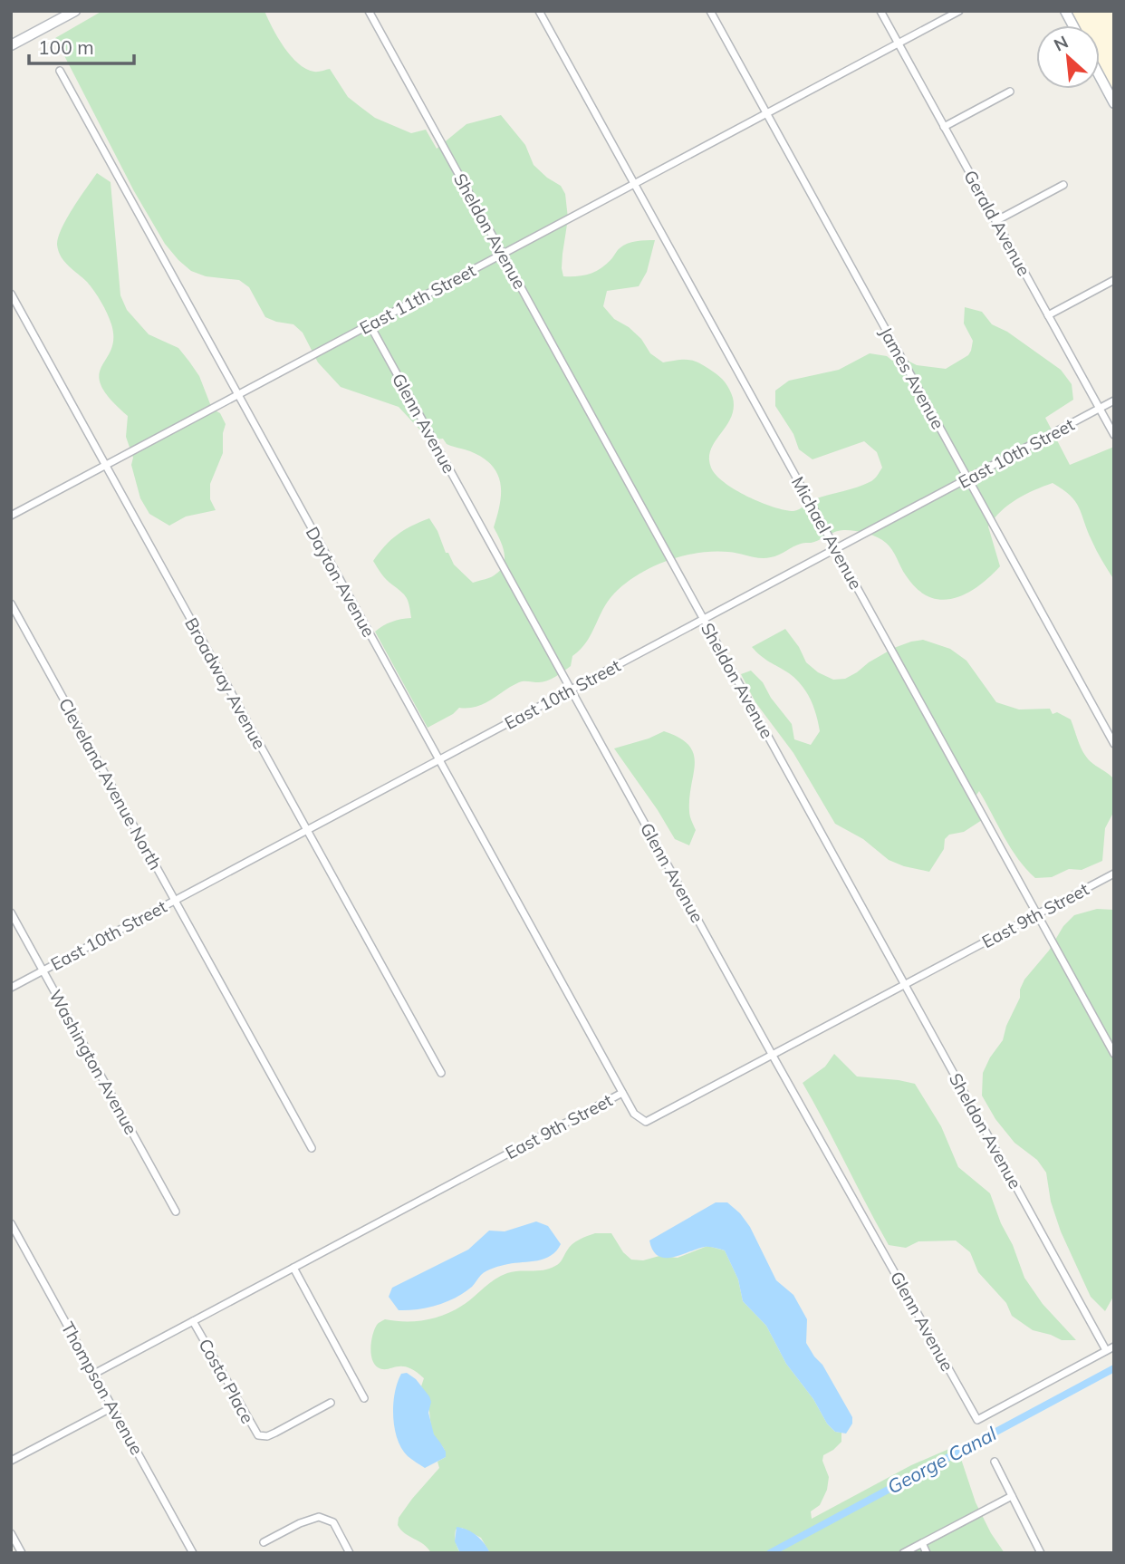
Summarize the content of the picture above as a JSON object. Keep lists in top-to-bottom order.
{
  "streets": {
    "street": [
      "Gerald Avenue",
      "Sheldon Avenue",
      "East 11th Street",
      "James Avenue",
      "Glenn Avenue",
      "East 10th Street",
      "Michael Avenue",
      "Dayton Avenue",
      "Broadway Avenue",
      "Cleveland Avenue North",
      "East 9th Street",
      "Washington Avenue",
      "Costa Place",
      "Thompson Avenue"
    ]
  },
  "crossings": [
    ["Gerald Avenue", "East 11th Street"],
    ["Gerald Avenue", "East 10th Street"],
    ["Sheldon Avenue", "East 11th Street"],
    ["Sheldon Avenue", "Glenn Avenue"],
    ["Sheldon Avenue", "East 10th Street"],
    ["Sheldon Avenue", "East 9th Street"],
    ["East 11th Street", "James Avenue"],
    ["East 11th Street", "Glenn Avenue"],
    ["East 11th Street", "Michael Avenue"],
    ["East 11th Street", "Dayton Avenue"],
    ["East 11th Street", "Broadway Avenue"],
    ["James Avenue", "East 10th Street"],
    ["Glenn Avenue", "East 10th Street"],
    ["Glenn Avenue", "East 9th Street"],
    ["East 10th Street", "Michael Avenue"],
    ["East 10th Street", "Dayton Avenue"],
    ["East 10th Street", "Broadway Avenue"],
    ["East 10th Street", "Cleveland Avenue North"],
    ["East 10th Street", "Washington Avenue"],
    ["Michael Avenue", "East 9th Street"],
    ["Dayton Avenue", "East 9th Street"],
    ["East 9th Street", "Costa Place"],
    ["East 9th Street", "Thompson Avenue"]
  ],
  "water": ["George Canal"],
  "scale_bar": "100 m",
  "north": "top left"
}
